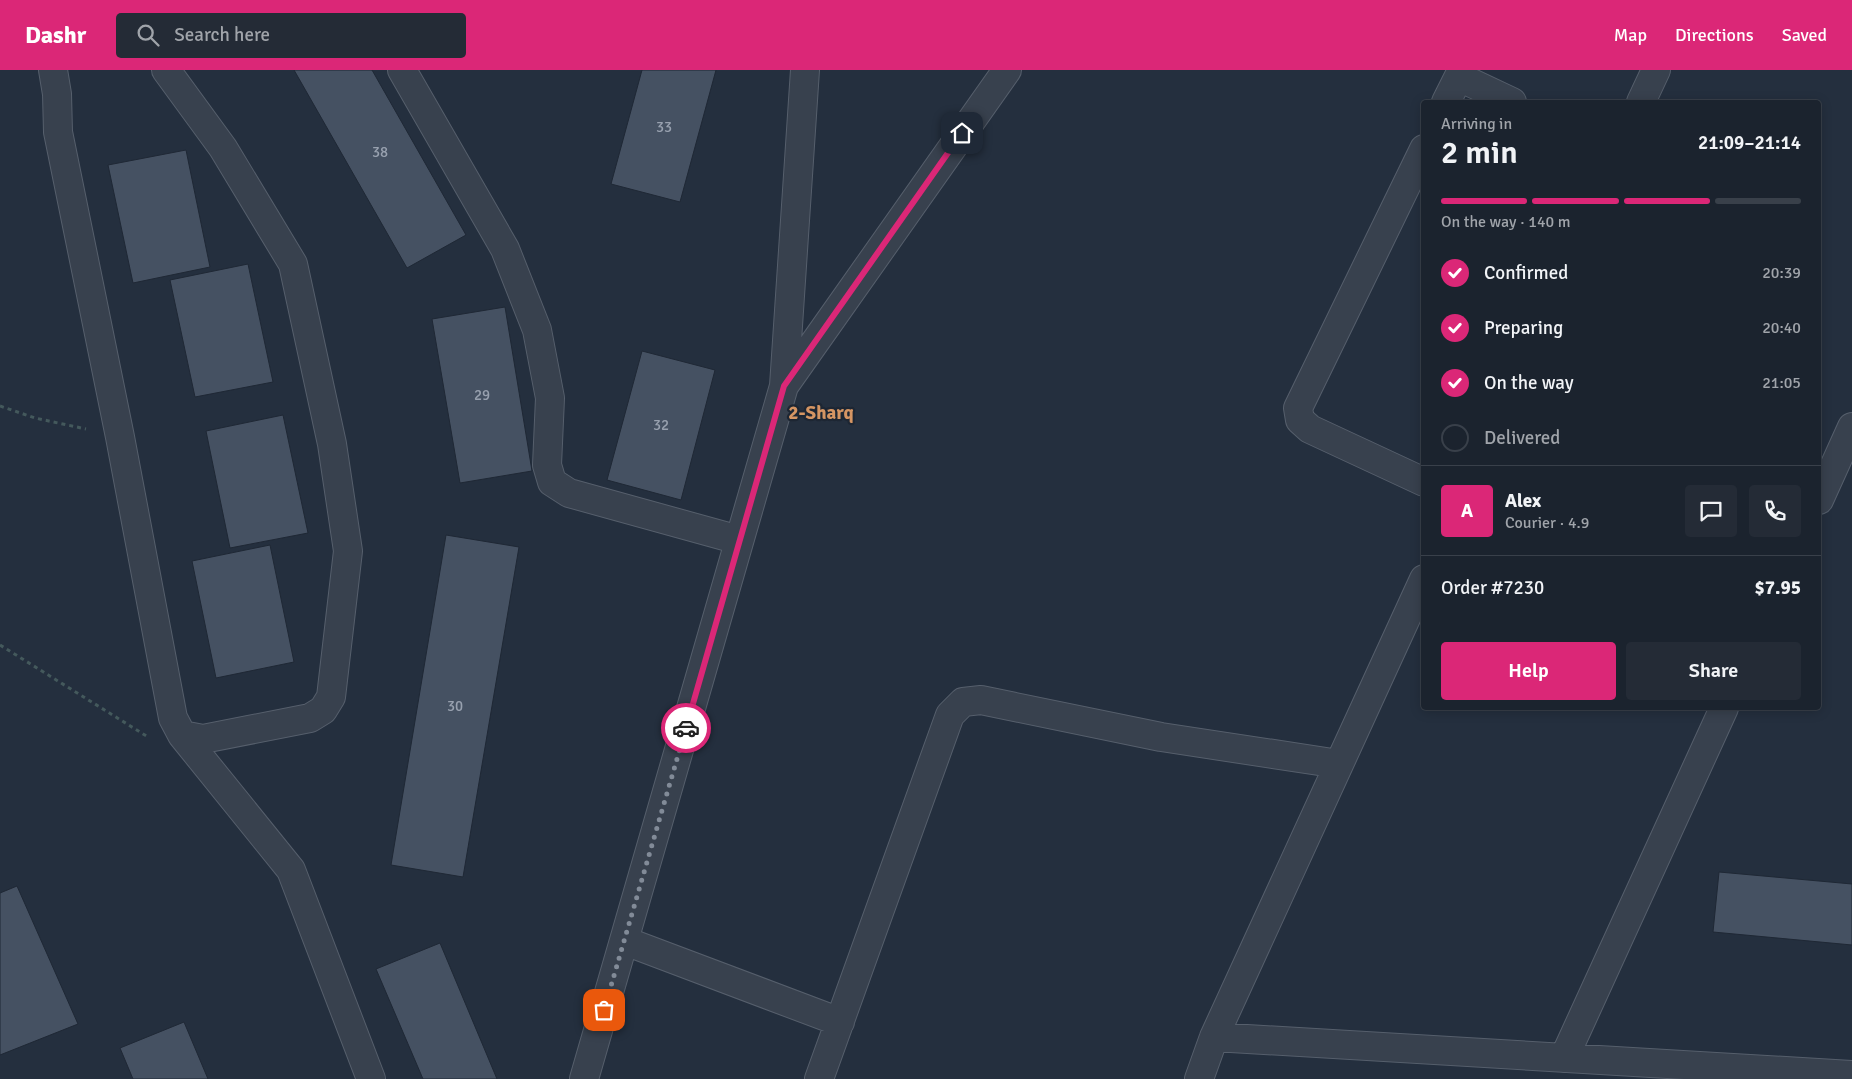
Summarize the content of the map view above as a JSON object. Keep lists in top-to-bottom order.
{
  "districts": ["2-Sharq"],
  "house_numbers": [
    "33",
    "38",
    "29",
    "32",
    "30"
  ],
  "page": {
    "header": "Dashr",
    "search": "Search here",
    "nav": ["Map", "Directions", "Saved"],
    "heading": ["2 min", "Arriving in", "21:09–21:14"],
    "panel": [
      "Alex",
      "Courier · 4.9",
      "Order #7230",
      "$7.95"
    ],
    "bar": "On the way · 140 m",
    "list": [
      ["Confirmed", "20:39"],
      ["Preparing", "20:40"],
      ["On the way", "21:05"],
      "Delivered"
    ],
    "round": "A",
    "buttons": ["Help", "Share"]
  }
}
